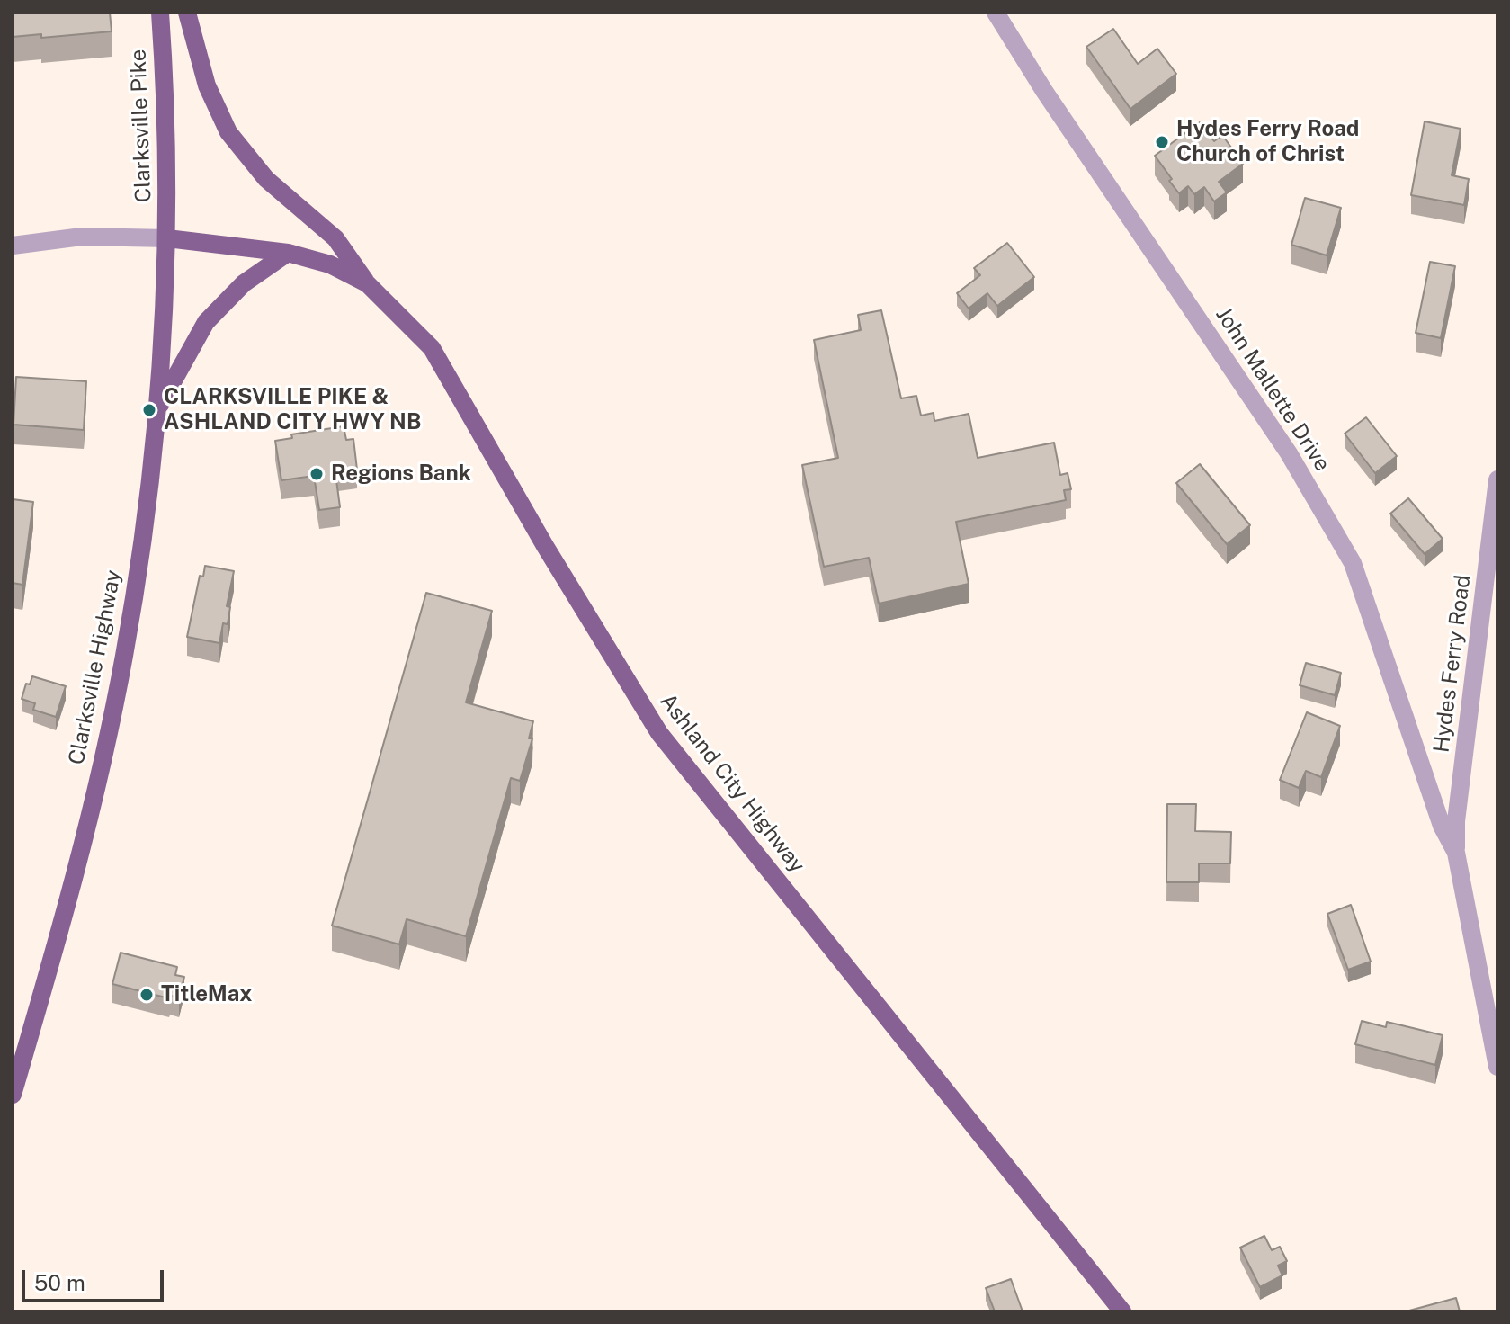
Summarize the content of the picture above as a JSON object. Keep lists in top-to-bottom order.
{
  "streets": {
    "main road": ["Clarksville Pike", "Clarksville Highway", "Ashland City Highway"],
    "street": ["John Mallette Drive", "Hydes Ferry Road"]
  },
  "crossings": [
    ["Clarksville Pike", "Clarksville Highway"],
    ["Clarksville Pike", "Ashland City Highway"],
    ["John Mallette Drive", "Hydes Ferry Road"],
    ["Clarksville Highway", "Ashland City Highway"]
  ],
  "places": [
    "Hydes Ferry Road Church of Christ",
    "CLARKSVILLE PIKE & ASHLAND CITY HWY NB",
    "Regions Bank",
    "TitleMax"
  ],
  "scale_bar": "50 m"
}
